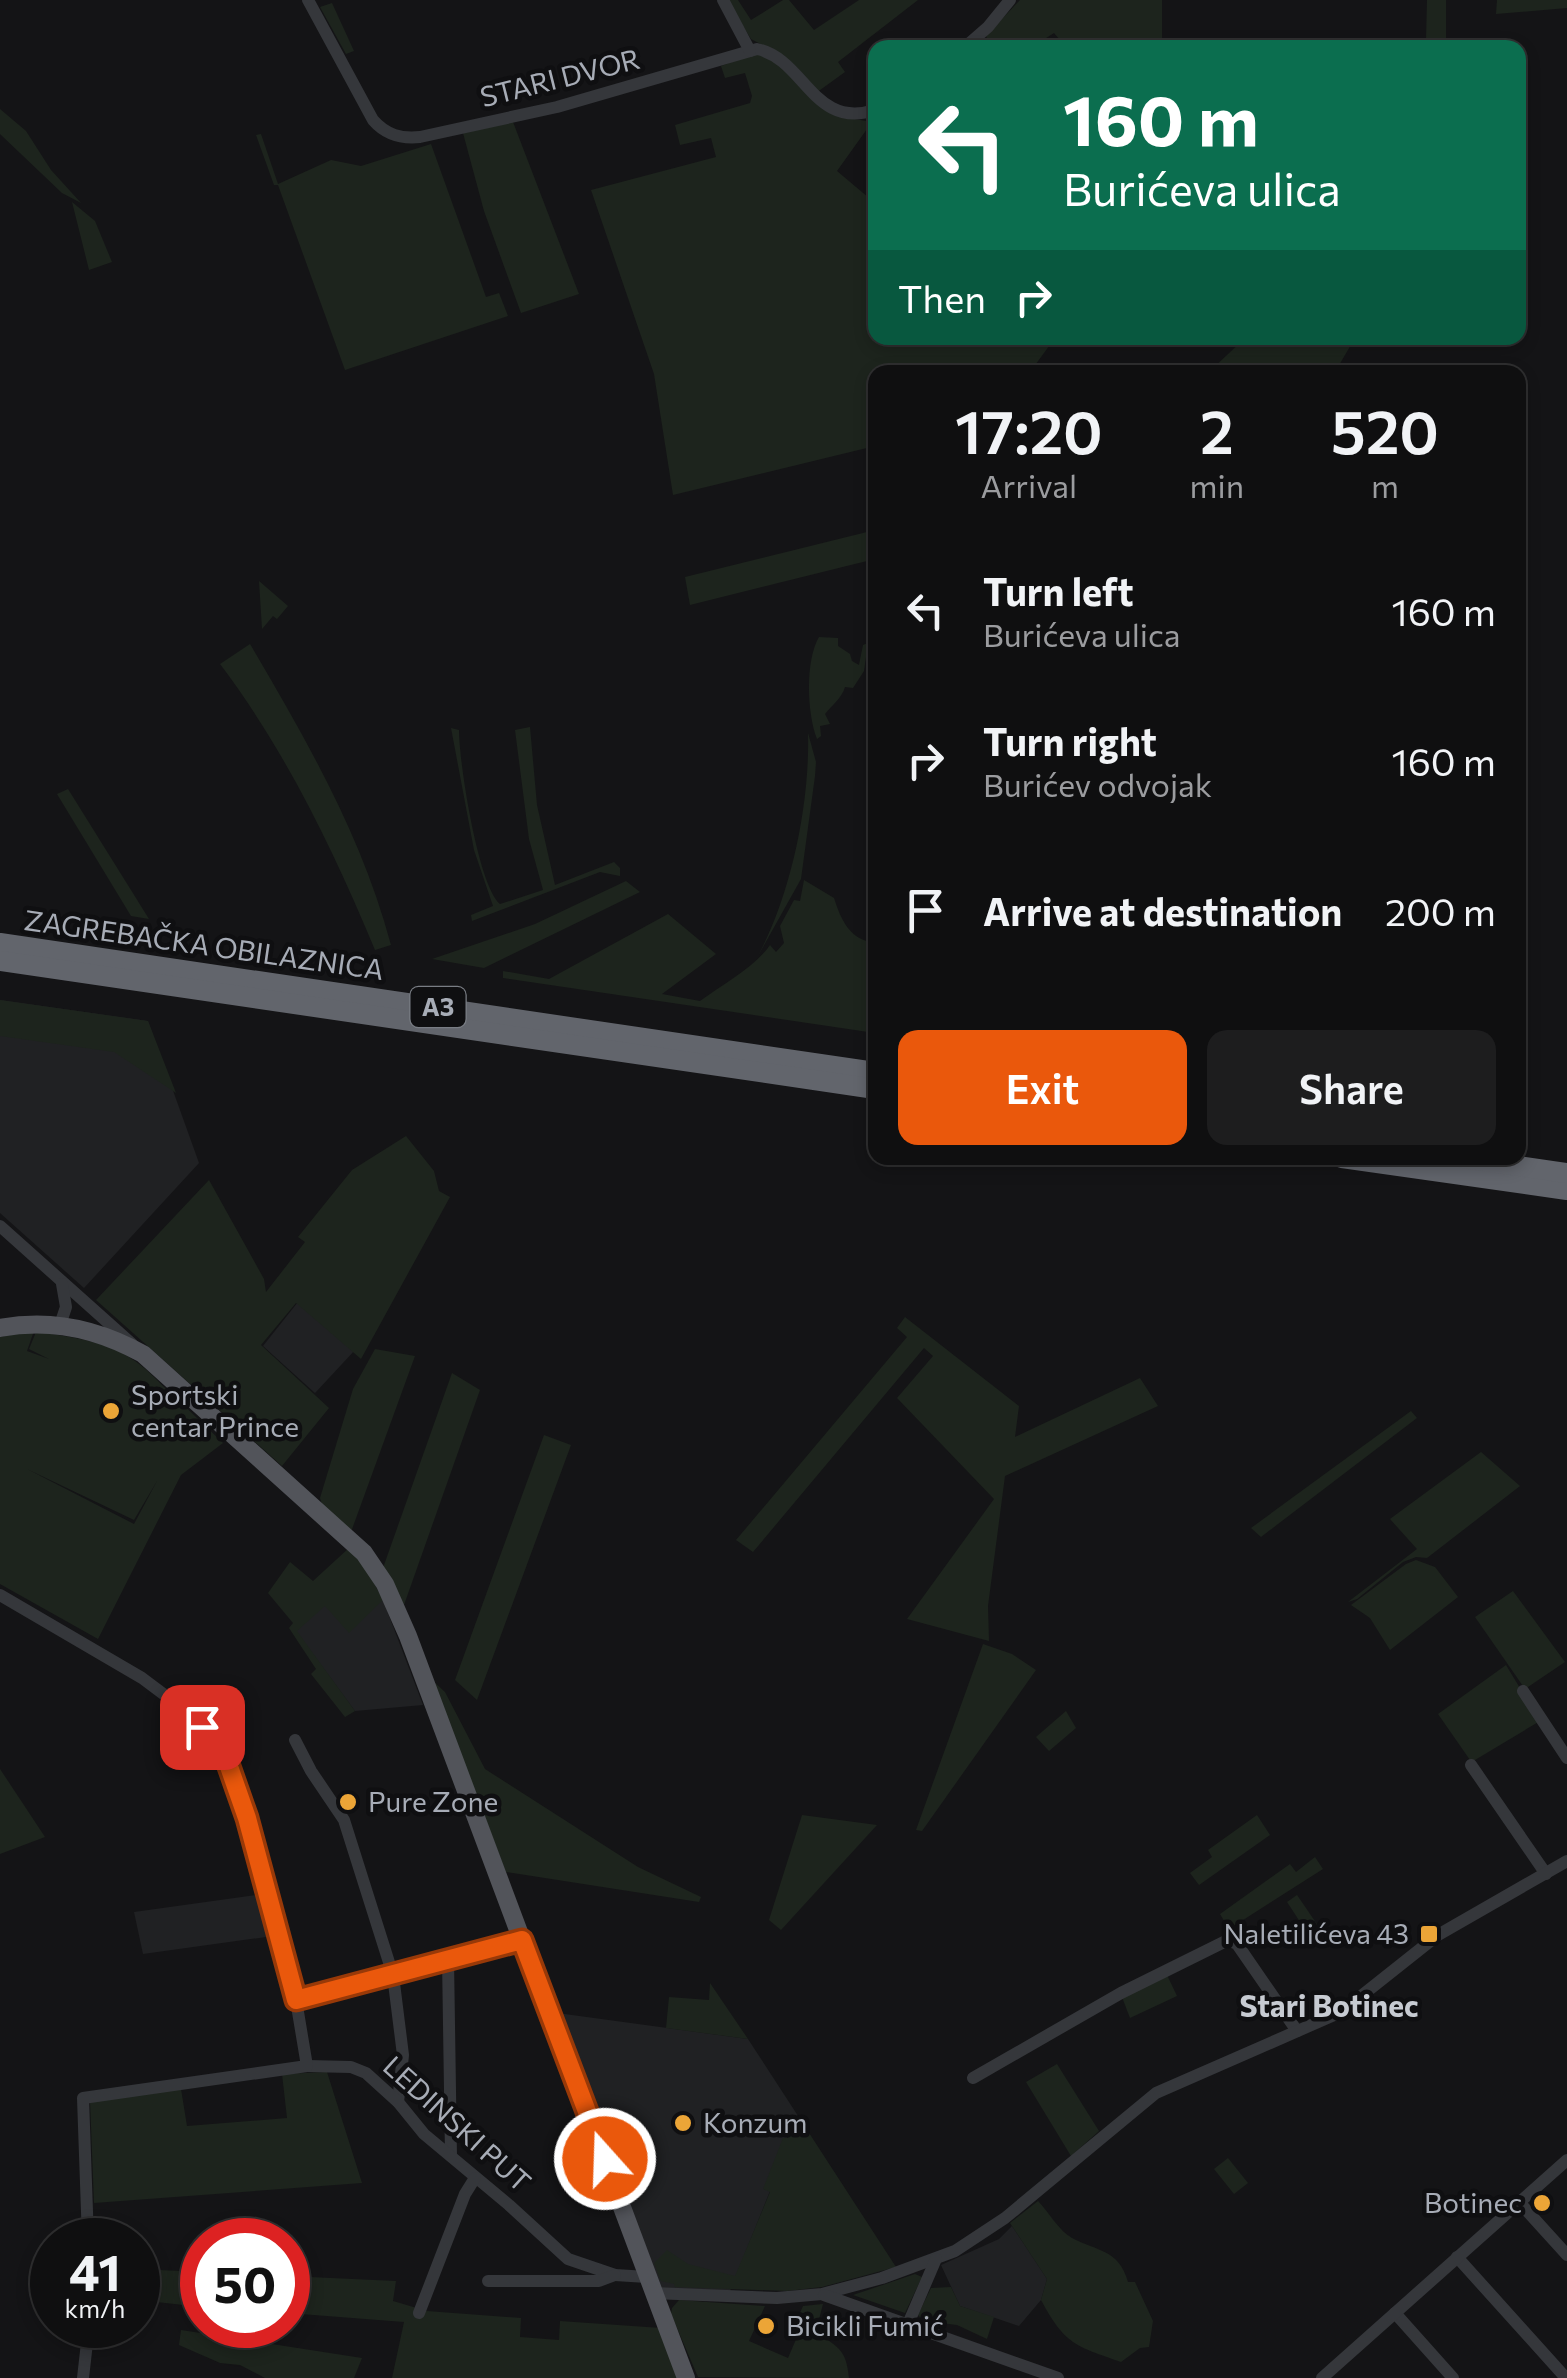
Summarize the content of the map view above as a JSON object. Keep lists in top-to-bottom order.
{
  "streets": {
    "highway": ["ZAGREBAČKA OBILAZNICA", "A3"],
    "street": ["STARI DVOR", "LEDINSKI PUT"]
  },
  "districts": ["Stari Botinec"],
  "places": {
    "other": [
      "Sportski centar Prince",
      "Pure Zone",
      "Konzum",
      "Botinec",
      "Bicikli Fumić"
    ],
    "transit": ["Naletilićeva 43"]
  },
  "page": {
    "turn": ["160 m", "Burićeva ulica"],
    "then": "Then",
    "eta": [
      "17:20",
      "Arrival",
      "2",
      "min",
      "520",
      "m"
    ],
    "list": [
      {
        "name": "Turn left",
        "note": "Burićeva ulica",
        "value": "160 m"
      },
      {
        "name": "Turn right",
        "note": "Burićev odvojak",
        "value": "160 m"
      },
      {
        "name": "Arrive at destination",
        "value": "200 m"
      }
    ],
    "buttons": ["Exit", "Share"],
    "speed": "41 km/h",
    "limit": "50"
  }
}
